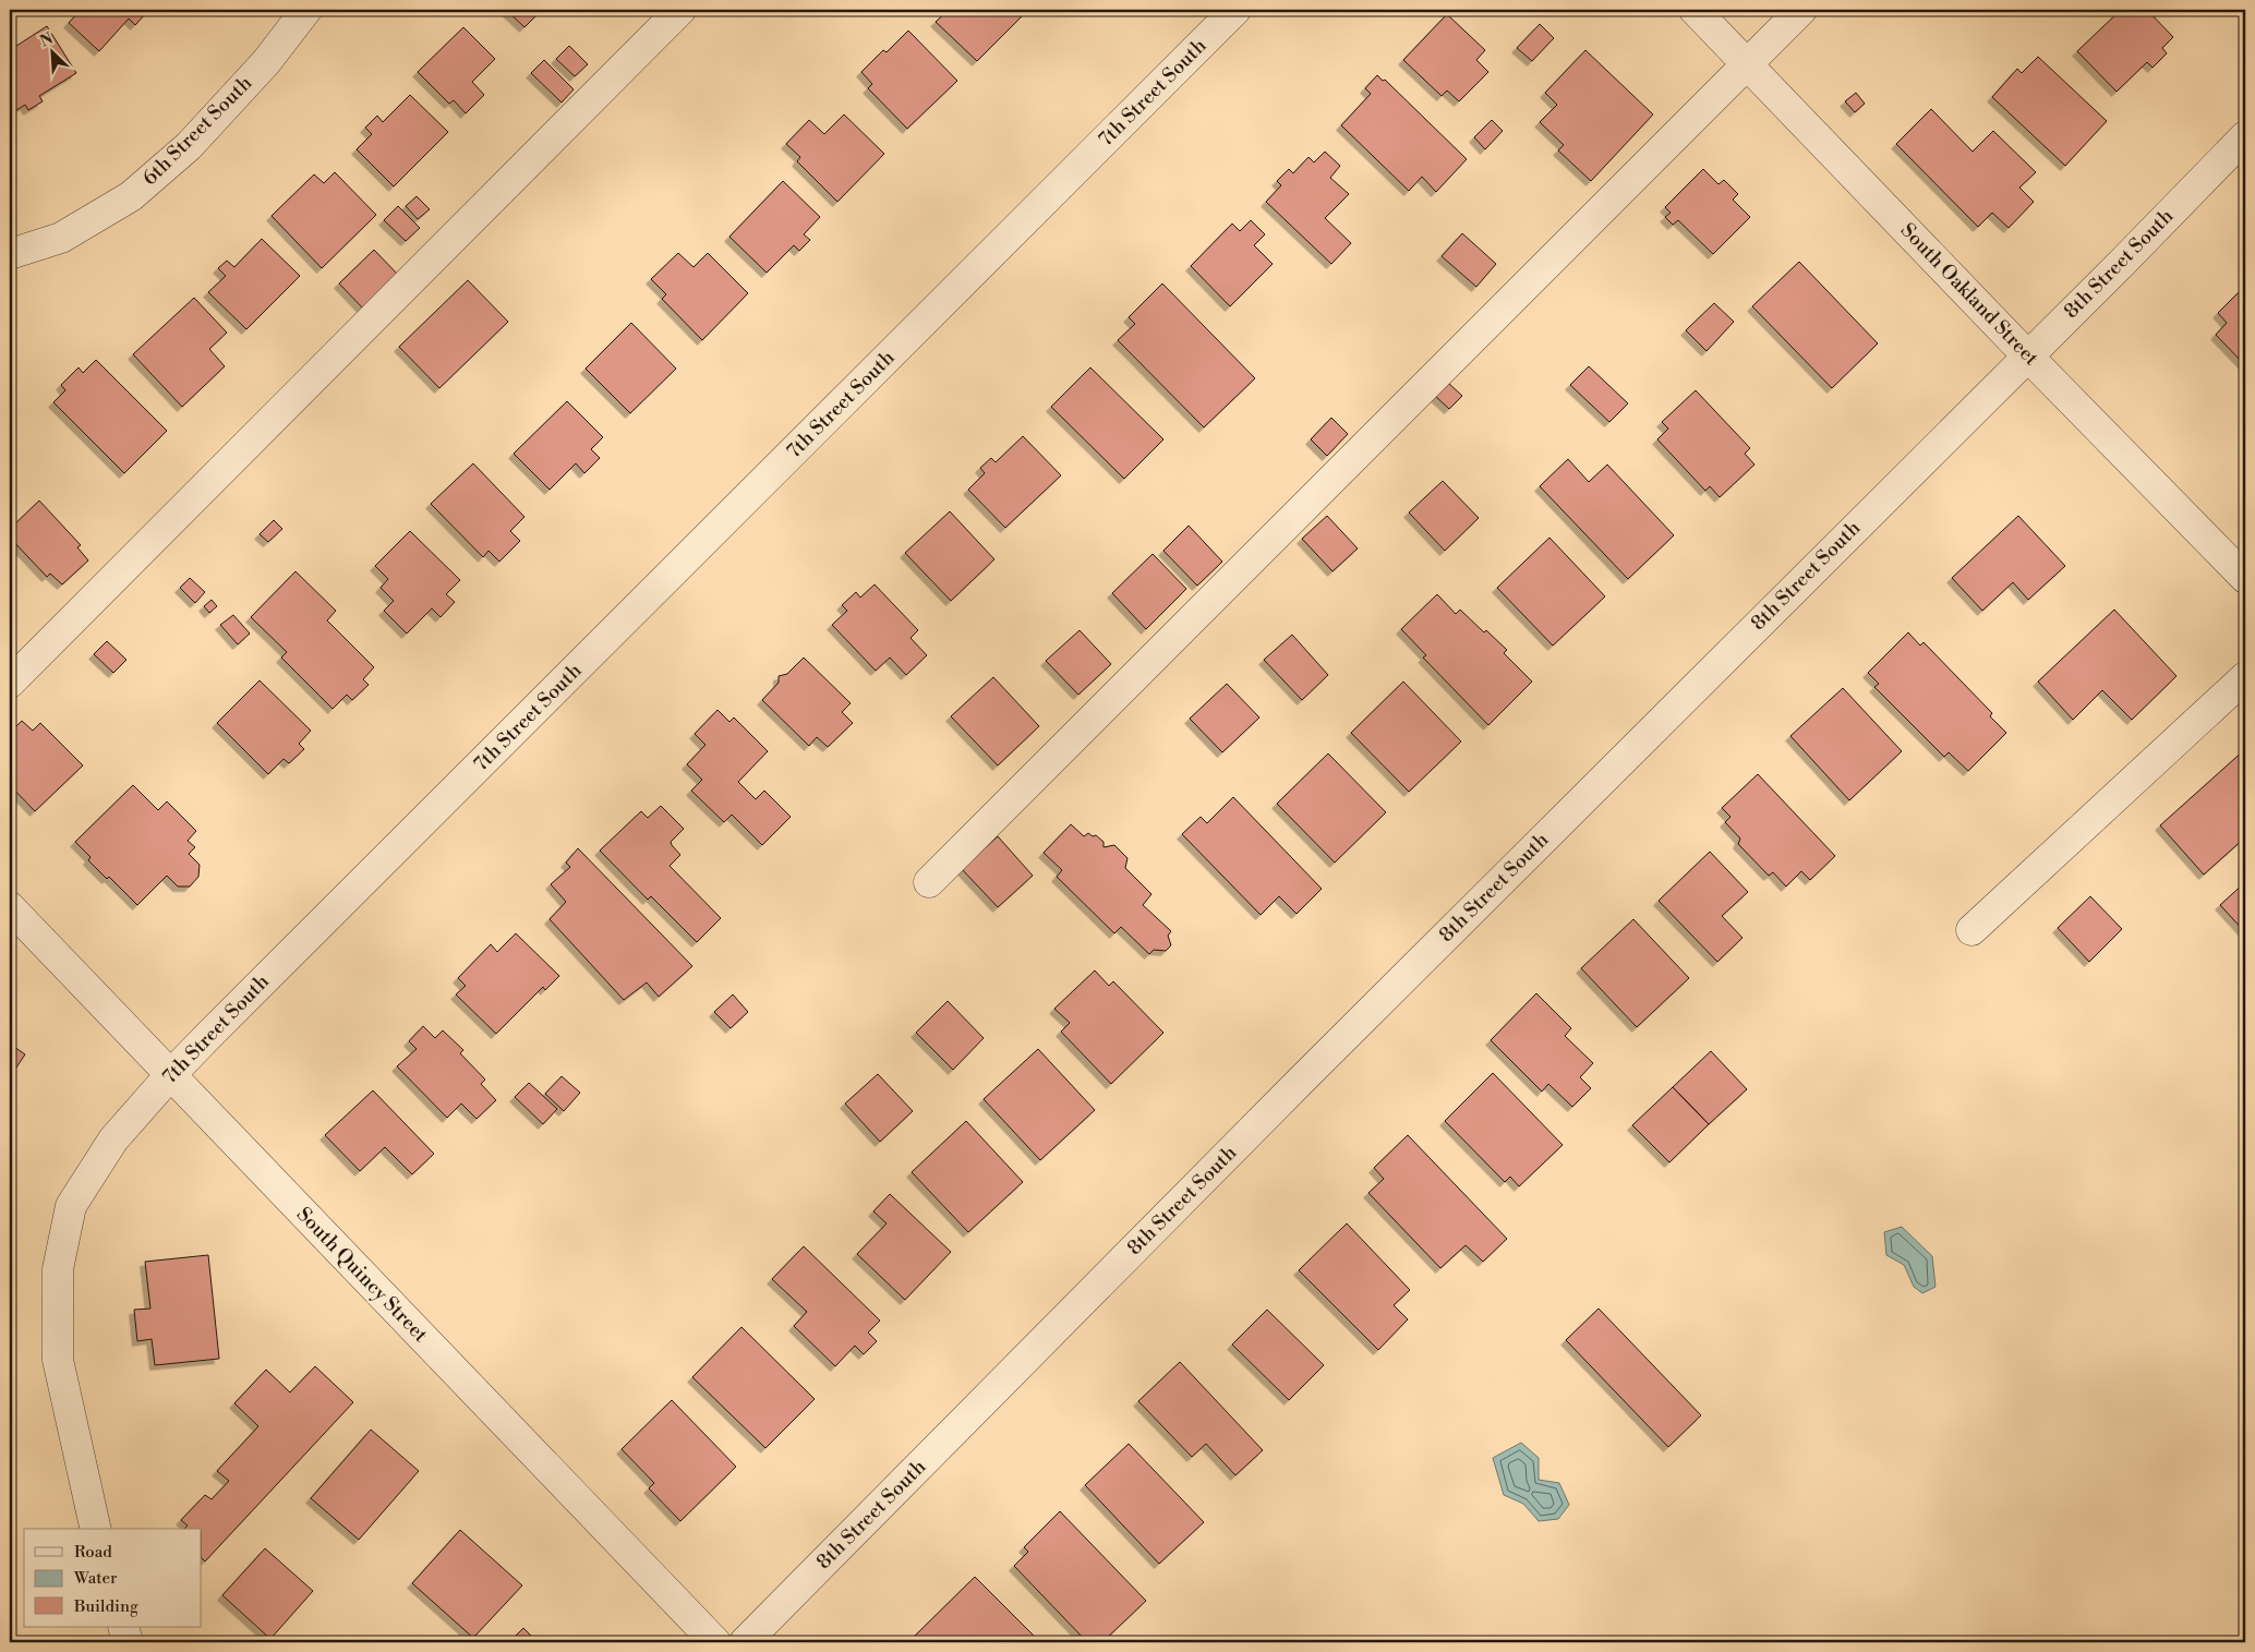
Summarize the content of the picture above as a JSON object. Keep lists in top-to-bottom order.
{
  "streets": {
    "street": [
      "7th Street South",
      "6th Street South",
      "8th Street South",
      "South Oakland Street",
      "South Quincy Street"
    ]
  },
  "crossings": [
    ["7th Street South", "South Quincy Street"],
    ["8th Street South", "South Oakland Street"]
  ],
  "legend": ["Road", "Water", "Building"],
  "north": "top left"
}
